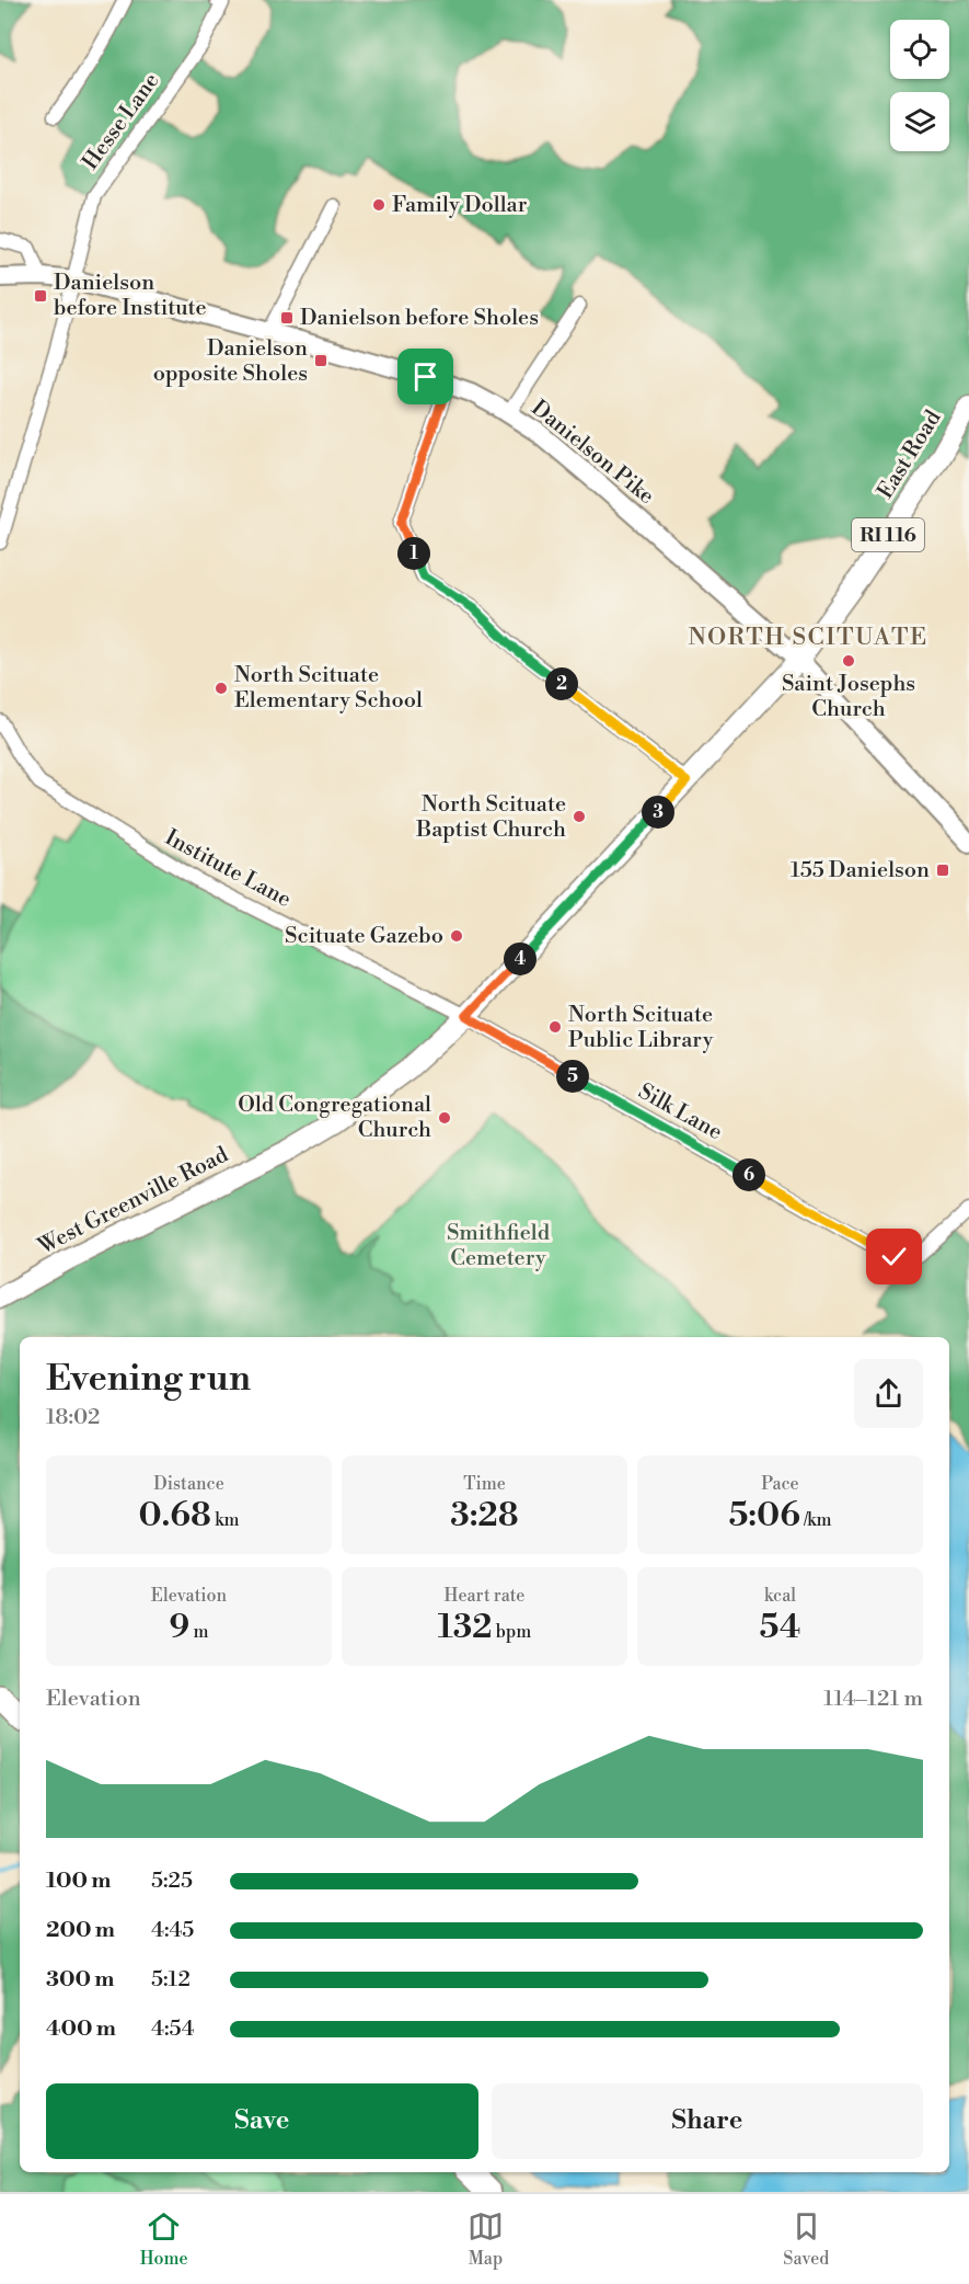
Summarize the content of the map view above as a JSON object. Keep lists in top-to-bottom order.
{
  "streets": {
    "main road": [
      "Danielson Pike",
      "East Road",
      "RI 116",
      "West Greenville Road"
    ],
    "street": ["Hesse Lane", "Institute Lane", "Silk Lane"]
  },
  "crossings": [
    ["Hesse Lane", "Danielson Pike"],
    ["Danielson Pike", "East Road"],
    ["Danielson Pike", "West Greenville Road"],
    ["East Road", "West Greenville Road"],
    ["Institute Lane", "Silk Lane"],
    ["Institute Lane", "West Greenville Road"],
    ["Silk Lane", "West Greenville Road"]
  ],
  "districts": ["NORTH SCITUATE"],
  "parks": ["Smithfield Cemetery"],
  "places": {
    "other": [
      "Family Dollar",
      "Saint Josephs Church",
      "North Scituate Elementary School",
      "North Scituate Baptist Church",
      "Scituate Gazebo",
      "North Scituate Public Library",
      "Old Congregational Church"
    ],
    "transit": [
      "Danielson before Institute",
      "Danielson before Sholes",
      "Danielson opposite Sholes",
      "155 Danielson"
    ]
  },
  "page": {
    "pins": [
      "1",
      "2",
      "3",
      "4",
      "5",
      "6"
    ],
    "heading": ["Evening run", "18:02"],
    "stats": [
      ["Distance", "0.68 km"],
      ["Time", "3:28"],
      ["Pace", "5:06 /km"],
      ["Elevation", "9 m"],
      ["Heart rate", "132 bpm"],
      ["kcal", "54"]
    ],
    "chart": ["Elevation", "114–121 m"],
    "list": [
      {
        "name": "100 m",
        "note": "5:25"
      },
      {
        "name": "200 m",
        "note": "4:45"
      },
      {
        "name": "300 m",
        "note": "5:12"
      },
      {
        "name": "400 m",
        "note": "4:54"
      }
    ],
    "buttons": ["Save", "Share"],
    "tabs": ["Home", "Map", "Saved"]
  }
}
